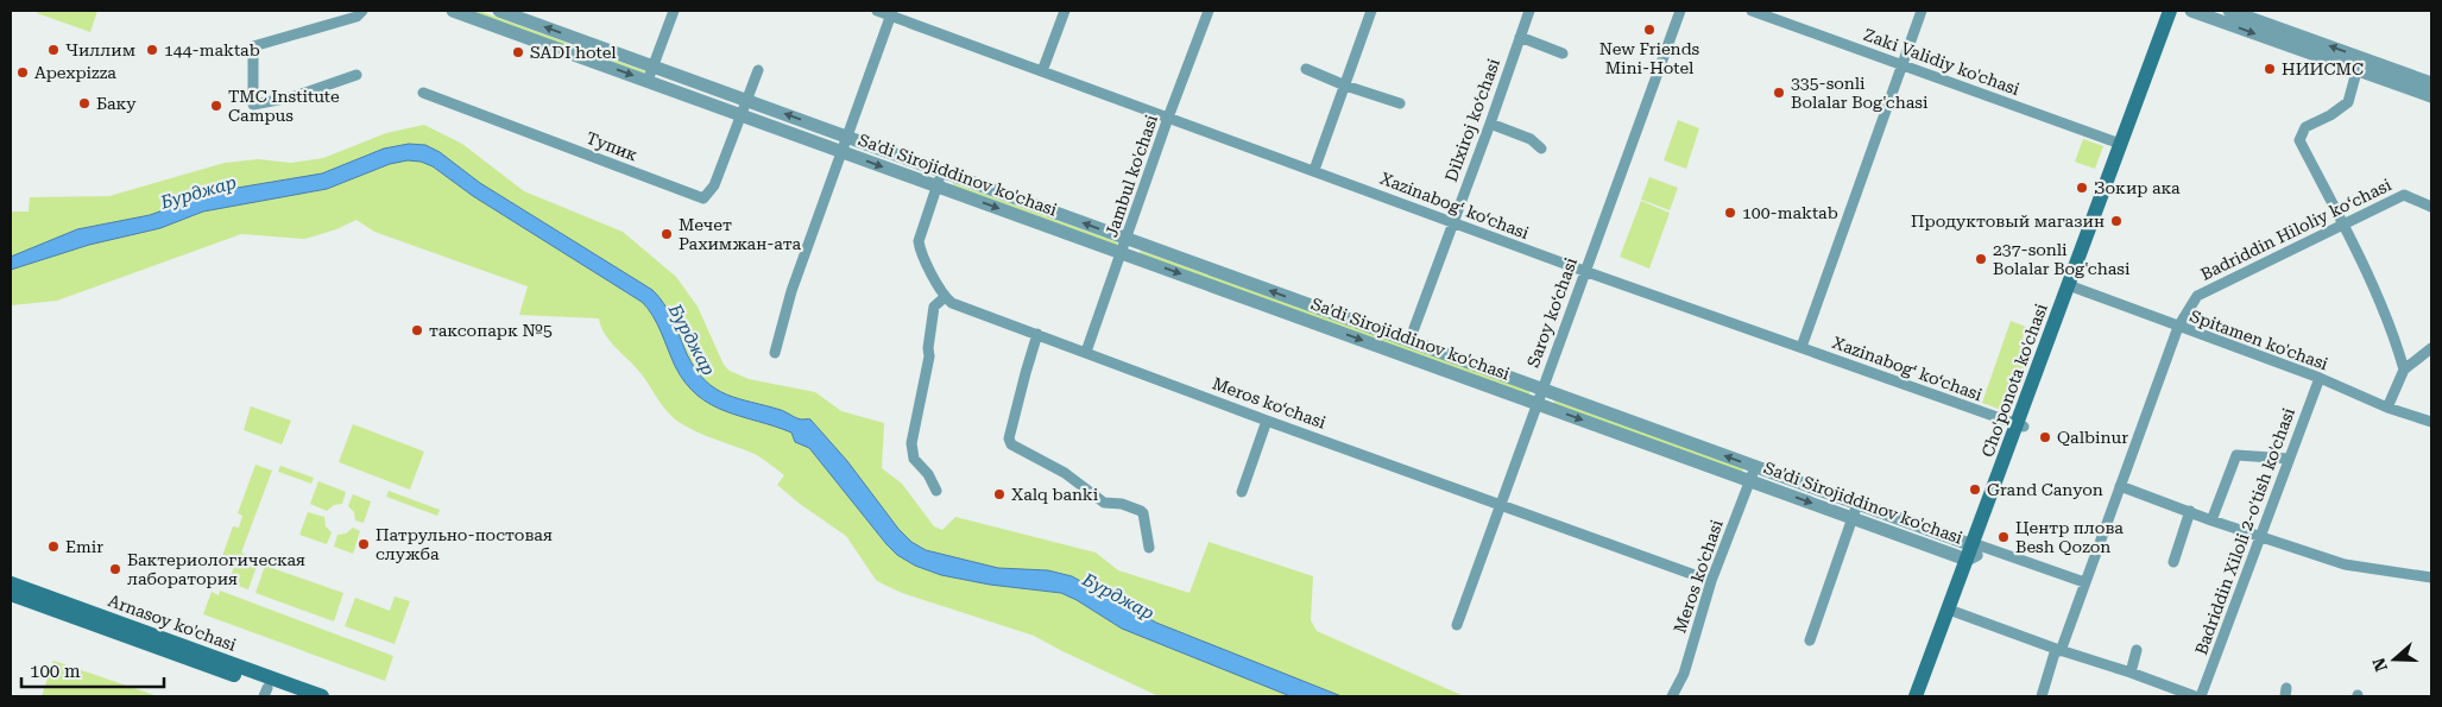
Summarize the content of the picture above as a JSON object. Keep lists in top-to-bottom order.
{
  "streets": {
    "main road": ["Cho'ponota ko'chasi", "Arnasoy ko'chasi"],
    "street": [
      "Zaki Validiy ko'chasi",
      "Dilxiroj ko‘chasi",
      "Тупик",
      "Sa'di Sirojiddinov ko'chasi",
      "Jambul ko'chasi",
      "Xazinabog‘ ko‘chasi",
      "Badriddin Hiloliy koʻchasi",
      "Saroy ko‘chasi",
      "Spitamen ko'chasi",
      "Meros ko‘chasi",
      "Badriddin Xiloli 2-o'tish ko'chasi",
      "Meros ko'chasi"
    ]
  },
  "crossings": [
    ["Zaki Validiy ko'chasi", "Cho'ponota ko'chasi"],
    ["Dilxiroj ko‘chasi", "Sa'di Sirojiddinov ko'chasi"],
    ["Dilxiroj ko‘chasi", "Xazinabog‘ ko‘chasi"],
    ["Тупик", "Sa'di Sirojiddinov ko'chasi"],
    ["Sa'di Sirojiddinov ko'chasi", "Jambul ko'chasi"],
    ["Sa'di Sirojiddinov ko'chasi", "Saroy ko‘chasi"],
    ["Sa'di Sirojiddinov ko'chasi", "Cho'ponota ko'chasi"],
    ["Sa'di Sirojiddinov ko'chasi", "Meros ko'chasi"],
    ["Jambul ko'chasi", "Xazinabog‘ ko‘chasi"],
    ["Jambul ko'chasi", "Meros ko‘chasi"],
    ["Xazinabog‘ ko‘chasi", "Saroy ko‘chasi"],
    ["Xazinabog‘ ko‘chasi", "Cho'ponota ko'chasi"],
    ["Badriddin Hiloliy koʻchasi", "Spitamen ko'chasi"],
    ["Saroy ko‘chasi", "Meros ko‘chasi"],
    ["Spitamen ko'chasi", "Cho'ponota ko'chasi"],
    ["Spitamen ko'chasi", "Badriddin Xiloli 2-o'tish ko'chasi"],
    ["Meros ko‘chasi", "Meros ko'chasi"]
  ],
  "water": ["Бурджар"],
  "places": [
    "New Friends Mini-Hotel",
    "Чиллим",
    "144-maktab",
    "SADI hotel",
    "НИИСМС",
    "Apexpizza",
    "335-sonli Bolalar Bog'chasi",
    "Баку",
    "TMC Institute Campus",
    "Зокир ака",
    "100-maktab",
    "Продуктовый магазин",
    "Мечет Рахимжан-ата",
    "237-sonli Bolalar Bog'chasi",
    "таксопарк №5",
    "Qalbinur",
    "Grand Canyon",
    "Xalq banki",
    "Центр плова Besh Qozon",
    "Патрульно-постовая служба",
    "Emir",
    "Бактериологическая лаборатория"
  ],
  "scale_bar": "100 m",
  "north": "left"
}
